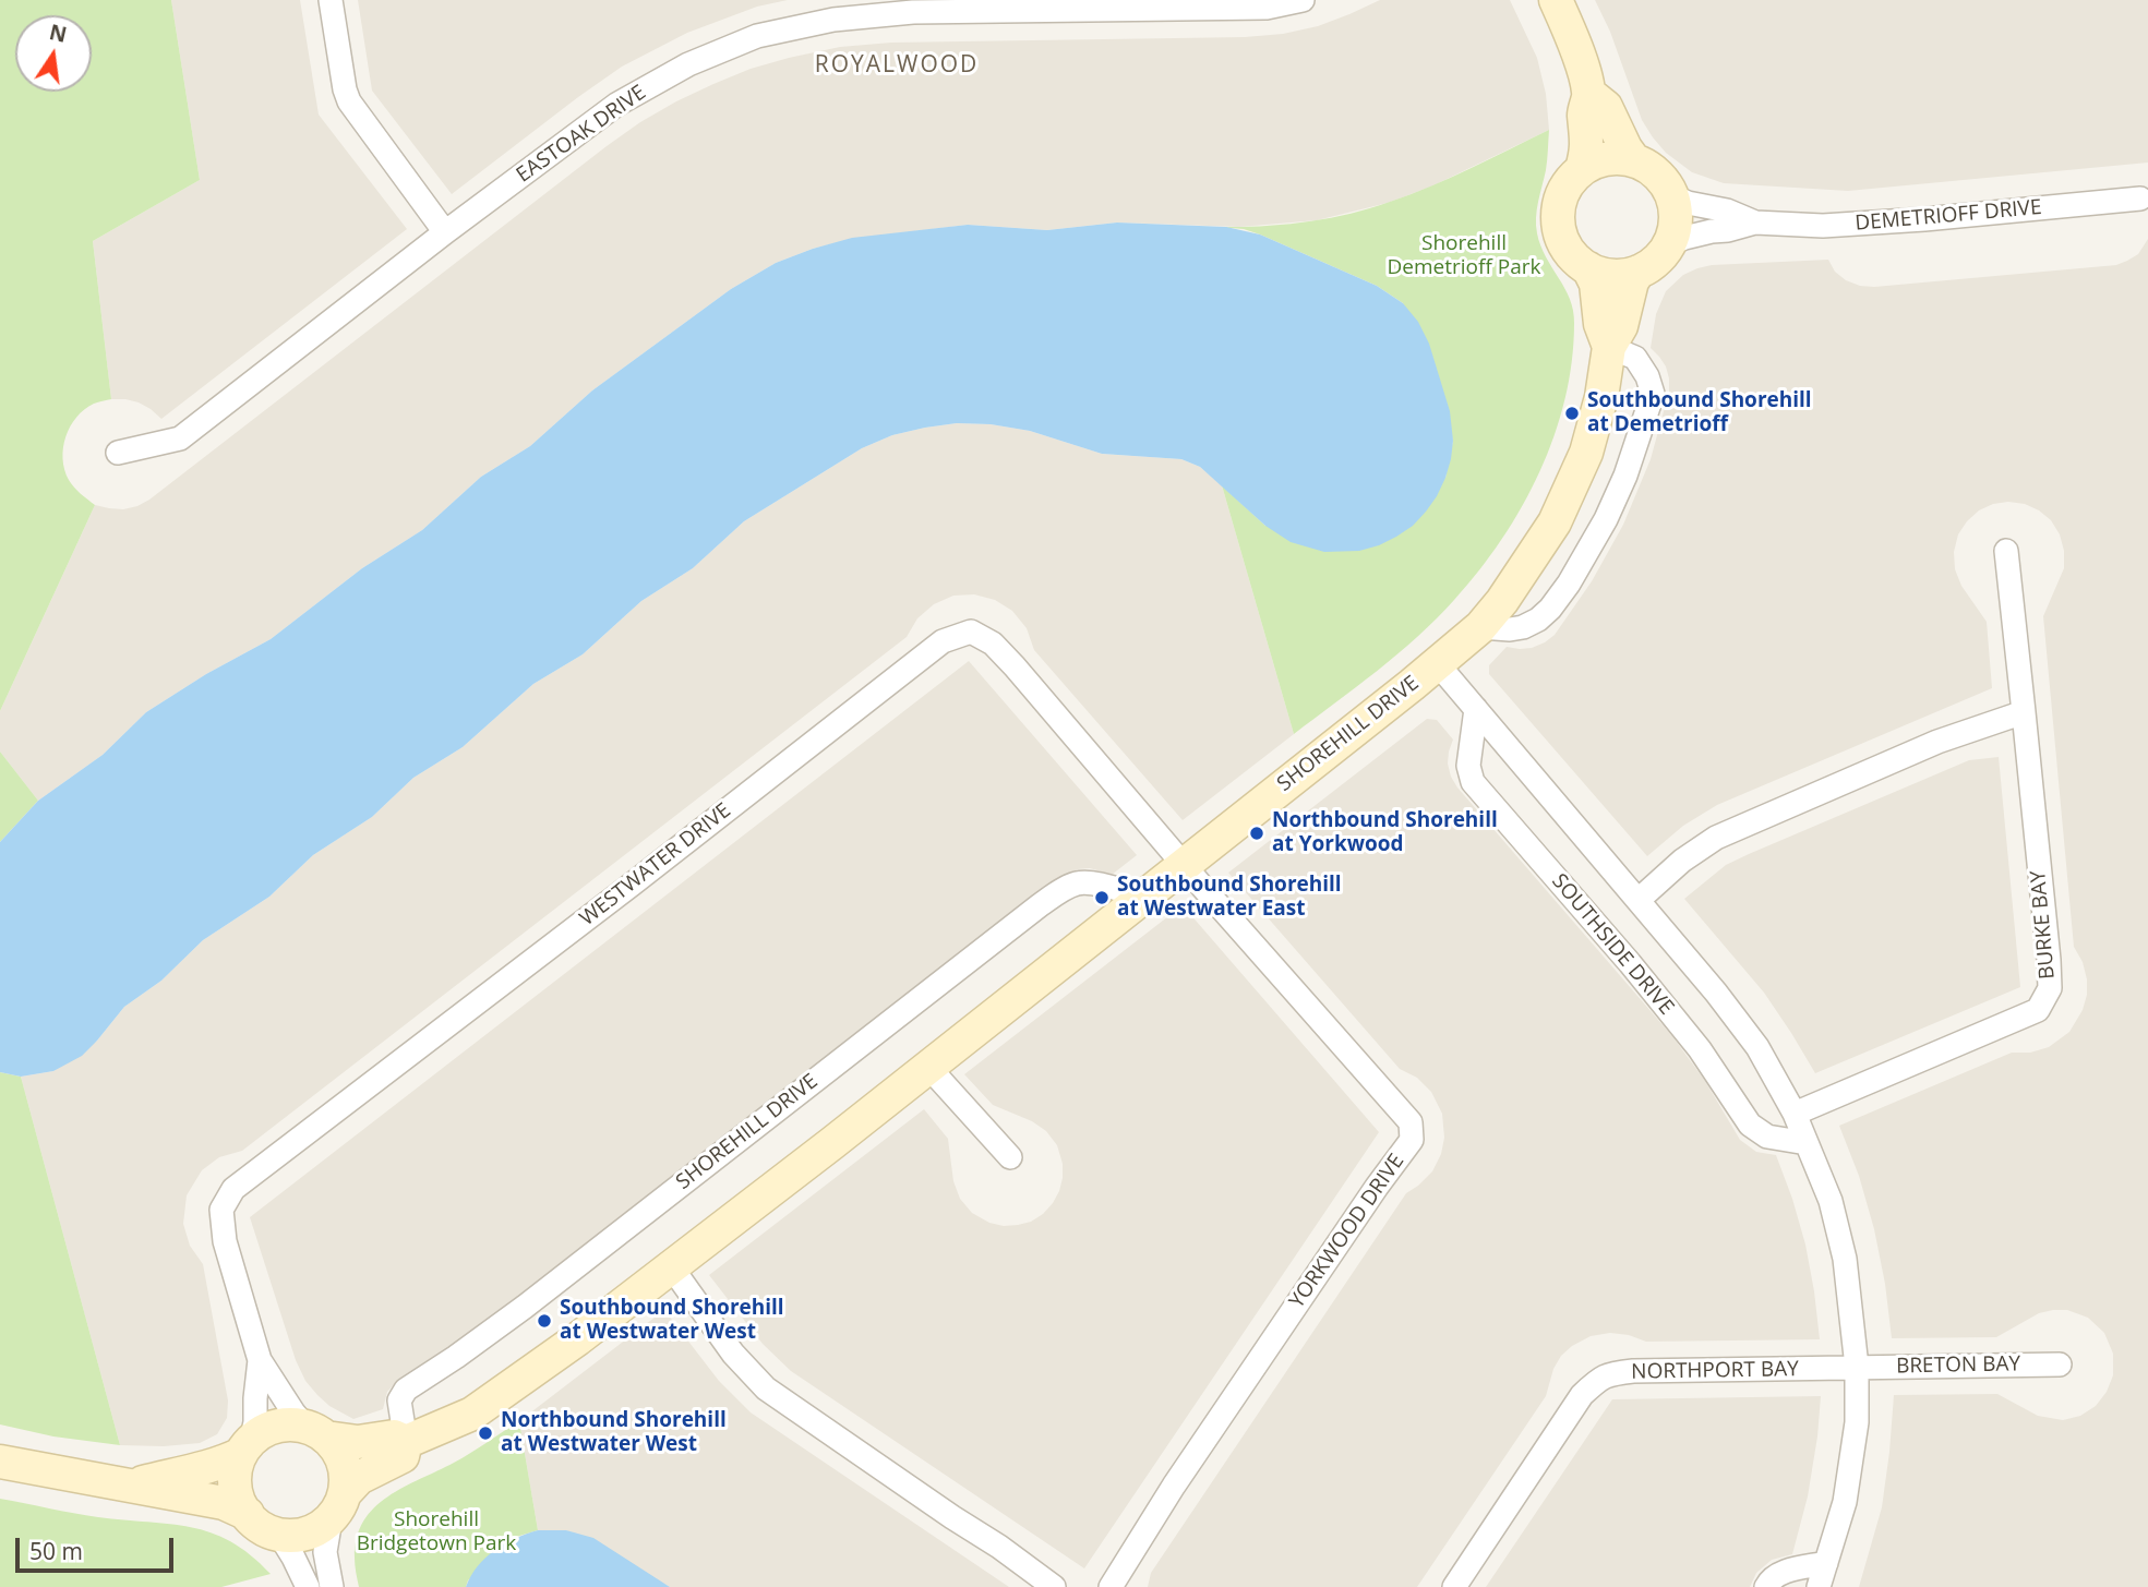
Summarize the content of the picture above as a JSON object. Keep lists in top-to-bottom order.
{
  "streets": {
    "street": [
      "EASTOAK DRIVE",
      "DEMETRIOFF DRIVE",
      "SHOREHILL DRIVE",
      "WESTWATER DRIVE",
      "BURKE BAY",
      "SOUTHSIDE DRIVE",
      "YORKWOOD DRIVE",
      "BRETON BAY",
      "NORTHPORT BAY"
    ]
  },
  "crossings": [
    ["DEMETRIOFF DRIVE", "SHOREHILL DRIVE"],
    ["SHOREHILL DRIVE", "WESTWATER DRIVE"],
    ["SHOREHILL DRIVE", "YORKWOOD DRIVE"],
    ["WESTWATER DRIVE", "YORKWOOD DRIVE"],
    ["BRETON BAY", "NORTHPORT BAY"]
  ],
  "districts": ["ROYALWOOD"],
  "parks": ["Shorehill Demetrioff Park", "Shorehill Bridgetown Park"],
  "places": [
    "Southbound Shorehill at Demetrioff",
    "Northbound Shorehill at Yorkwood",
    "Southbound Shorehill at Westwater East",
    "Southbound Shorehill at Westwater West",
    "Northbound Shorehill at Westwater West"
  ],
  "scale_bar": "50 m",
  "north": "top"
}
